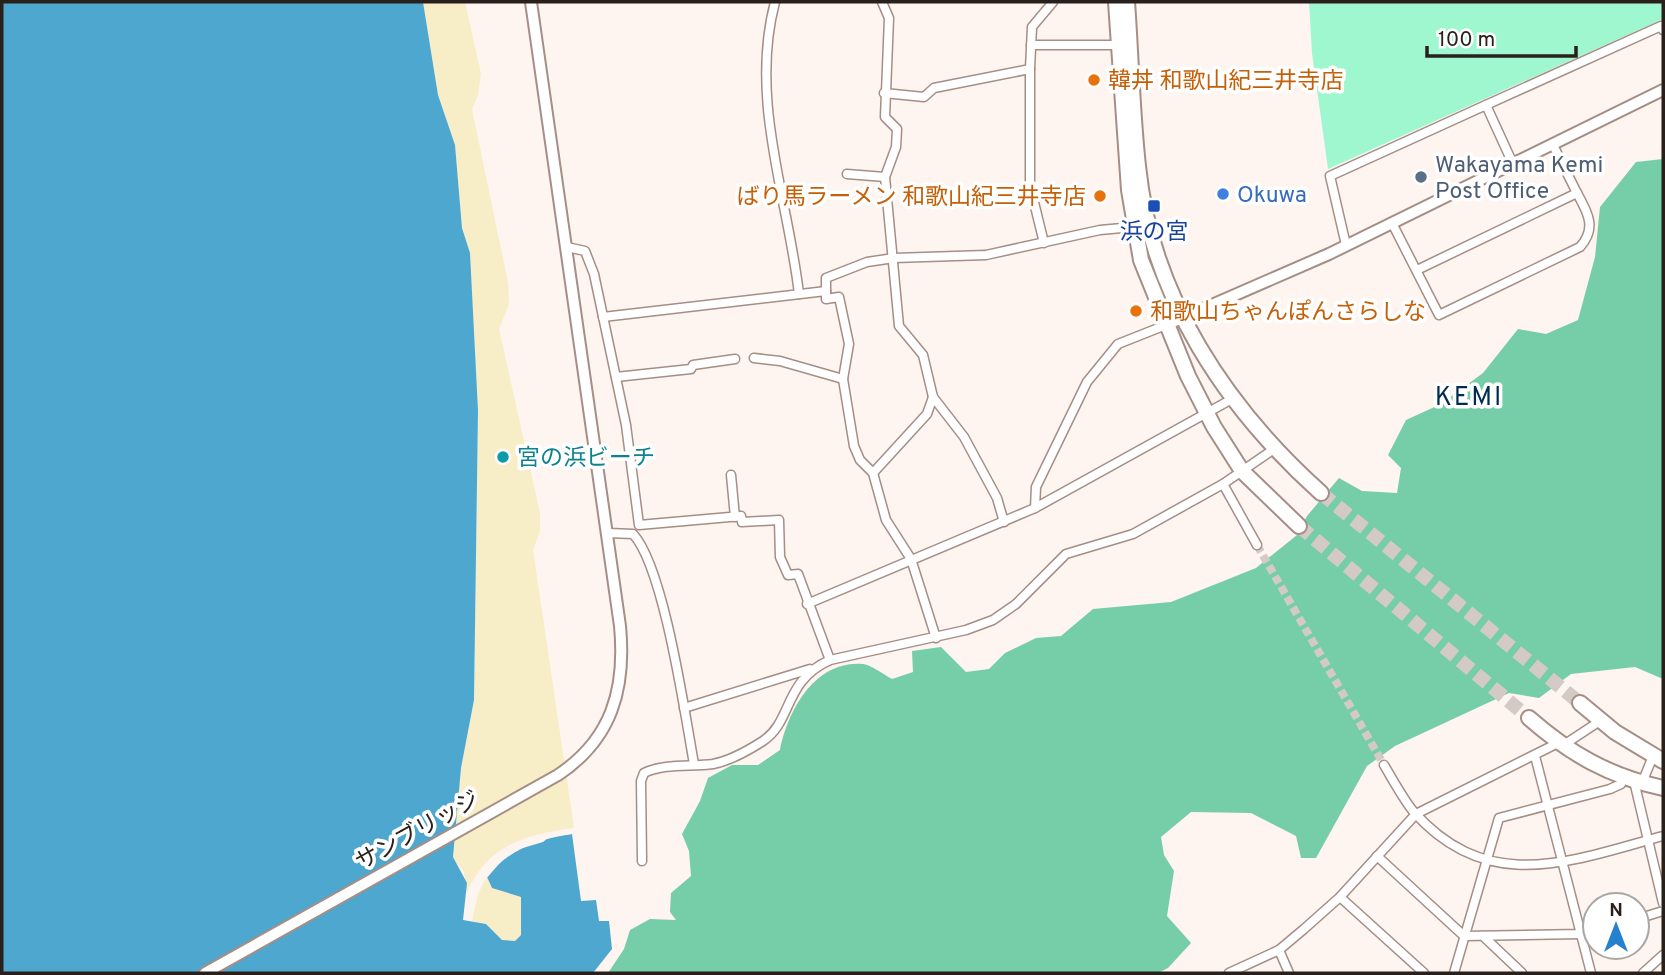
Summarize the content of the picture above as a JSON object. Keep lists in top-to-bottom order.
{
  "streets": {
    "street": ["サンブリッジ"]
  },
  "districts": ["KEMI"],
  "places": {
    "other": [
      "韓丼 和歌山紀三井寺店",
      "Wakayama Kemi Post Office",
      "Okuwa",
      "ばり馬ラーメン 和歌山紀三井寺店",
      "和歌山ちゃんぽんさらしな",
      "宮の浜ビーチ"
    ],
    "transit": ["浜の宮"]
  },
  "scale_bar": "100 m",
  "north": "top"
}
